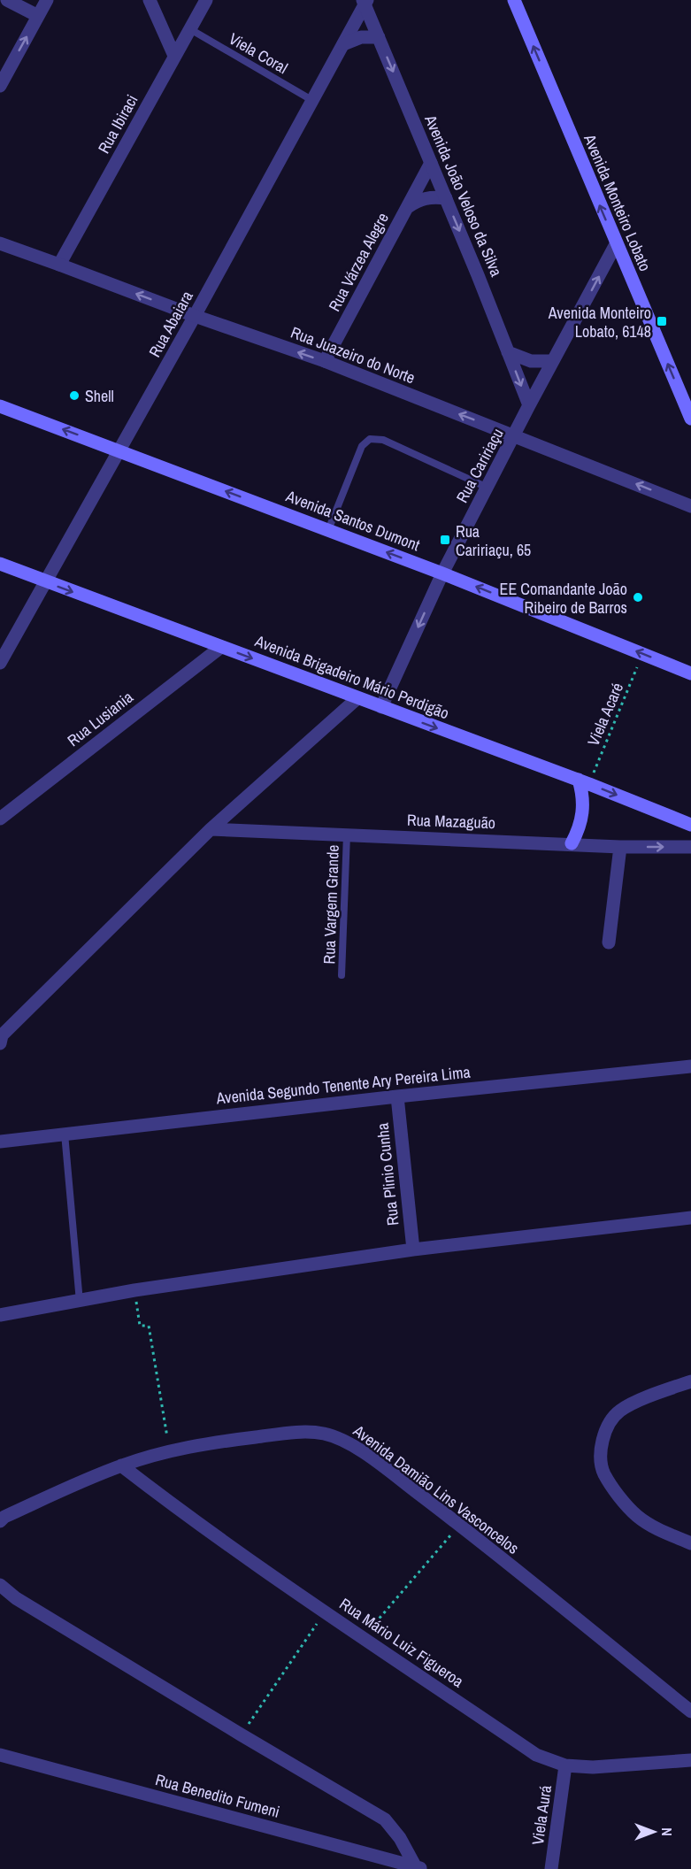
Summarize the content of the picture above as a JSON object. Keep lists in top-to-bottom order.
{
  "streets": {
    "main road": ["Avenida Monteiro Lobato", "Avenida Santos Dumont", "Avenida Brigadeiro Mário Perdigão"],
    "street": [
      "Rua Ibiraci",
      "Avenida João Veloso da Silva",
      "Rua Várzea Alegre",
      "Rua Abaiara",
      "Rua Juazeiro do Norte",
      "Rua Caririaçu",
      "Rua Lusiania",
      "Rua Mazaguão",
      "Avenida Segundo Tenente Ary Pereira Lima",
      "Rua Plinio Cunha",
      "Avenida Damião Lins Vasconcelos",
      "Rua Mário Luiz Figueroa",
      "Rua Benedito Fumeni",
      "Viela Aurá"
    ],
    "lane": ["Viela Coral", "Rua Vargem Grande"],
    "path": ["Viela Acaré"]
  },
  "crossings": [
    ["Viela Coral", "Rua Ibiraci"],
    ["Viela Coral", "Rua Abaiara"],
    ["Rua Ibiraci", "Rua Juazeiro do Norte"],
    ["Avenida João Veloso da Silva", "Rua Várzea Alegre"],
    ["Avenida João Veloso da Silva", "Rua Abaiara"],
    ["Avenida João Veloso da Silva", "Rua Caririaçu"],
    ["Avenida Monteiro Lobato", "Rua Caririaçu"],
    ["Rua Várzea Alegre", "Rua Juazeiro do Norte"],
    ["Rua Abaiara", "Rua Juazeiro do Norte"],
    ["Rua Abaiara", "Avenida Santos Dumont"],
    ["Rua Abaiara", "Avenida Brigadeiro Mário Perdigão"],
    ["Rua Juazeiro do Norte", "Rua Caririaçu"],
    ["Rua Caririaçu", "Avenida Santos Dumont"],
    ["Rua Caririaçu", "Avenida Brigadeiro Mário Perdigão"],
    ["Avenida Santos Dumont", "Viela Acaré"],
    ["Avenida Brigadeiro Mário Perdigão", "Viela Acaré"],
    ["Avenida Brigadeiro Mário Perdigão", "Rua Lusiania"],
    ["Rua Mazaguão", "Rua Vargem Grande"],
    ["Avenida Segundo Tenente Ary Pereira Lima", "Rua Plinio Cunha"],
    ["Avenida Damião Lins Vasconcelos", "Rua Mário Luiz Figueroa"],
    ["Rua Mário Luiz Figueroa", "Viela Aurá"]
  ],
  "one_way": [
    "Avenida João Veloso da Silva",
    "Avenida Monteiro Lobato",
    "Rua Juazeiro do Norte",
    "Avenida Santos Dumont",
    "Avenida Brigadeiro Mário Perdigão"
  ],
  "places": {
    "transit": ["Avenida Monteiro Lobato, 6148", "Rua Caririaçu, 65"],
    "other": ["Shell", "EE Comandante João Ribeiro de Barros"]
  },
  "north": "right"
}
